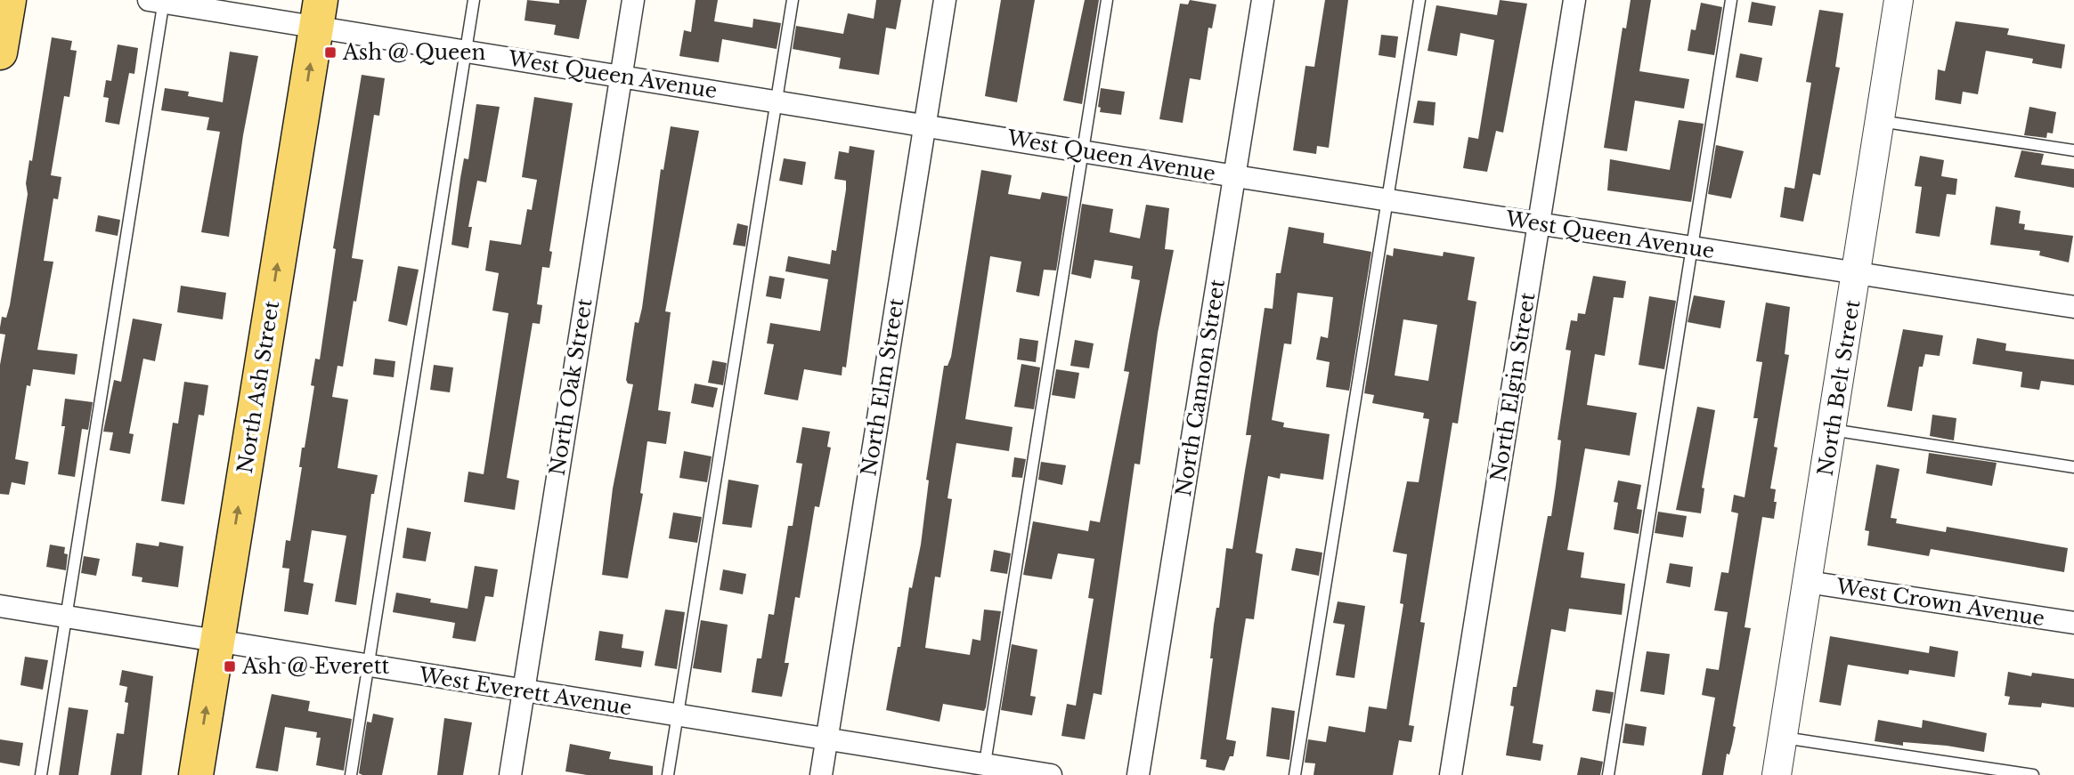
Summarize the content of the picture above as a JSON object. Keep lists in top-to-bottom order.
{
  "streets": {
    "main road": ["North Ash Street"],
    "street": [
      "West Queen Avenue",
      "North Oak Street",
      "North Elm Street",
      "North Elgin Street",
      "North Cannon Street",
      "North Belt Street",
      "West Crown Avenue",
      "West Everett Avenue"
    ]
  },
  "crossings": [
    ["West Queen Avenue", "North Ash Street"],
    ["West Queen Avenue", "North Oak Street"],
    ["West Queen Avenue", "North Elm Street"],
    ["West Queen Avenue", "North Elgin Street"],
    ["West Queen Avenue", "North Cannon Street"],
    ["West Queen Avenue", "North Belt Street"],
    ["North Ash Street", "West Everett Avenue"],
    ["North Oak Street", "West Everett Avenue"],
    ["North Elm Street", "West Everett Avenue"],
    ["North Belt Street", "West Crown Avenue"]
  ],
  "one_way": ["North Ash Street"],
  "places": {
    "transit": ["Ash @ Queen", "Ash @ Everett"]
  }
}
